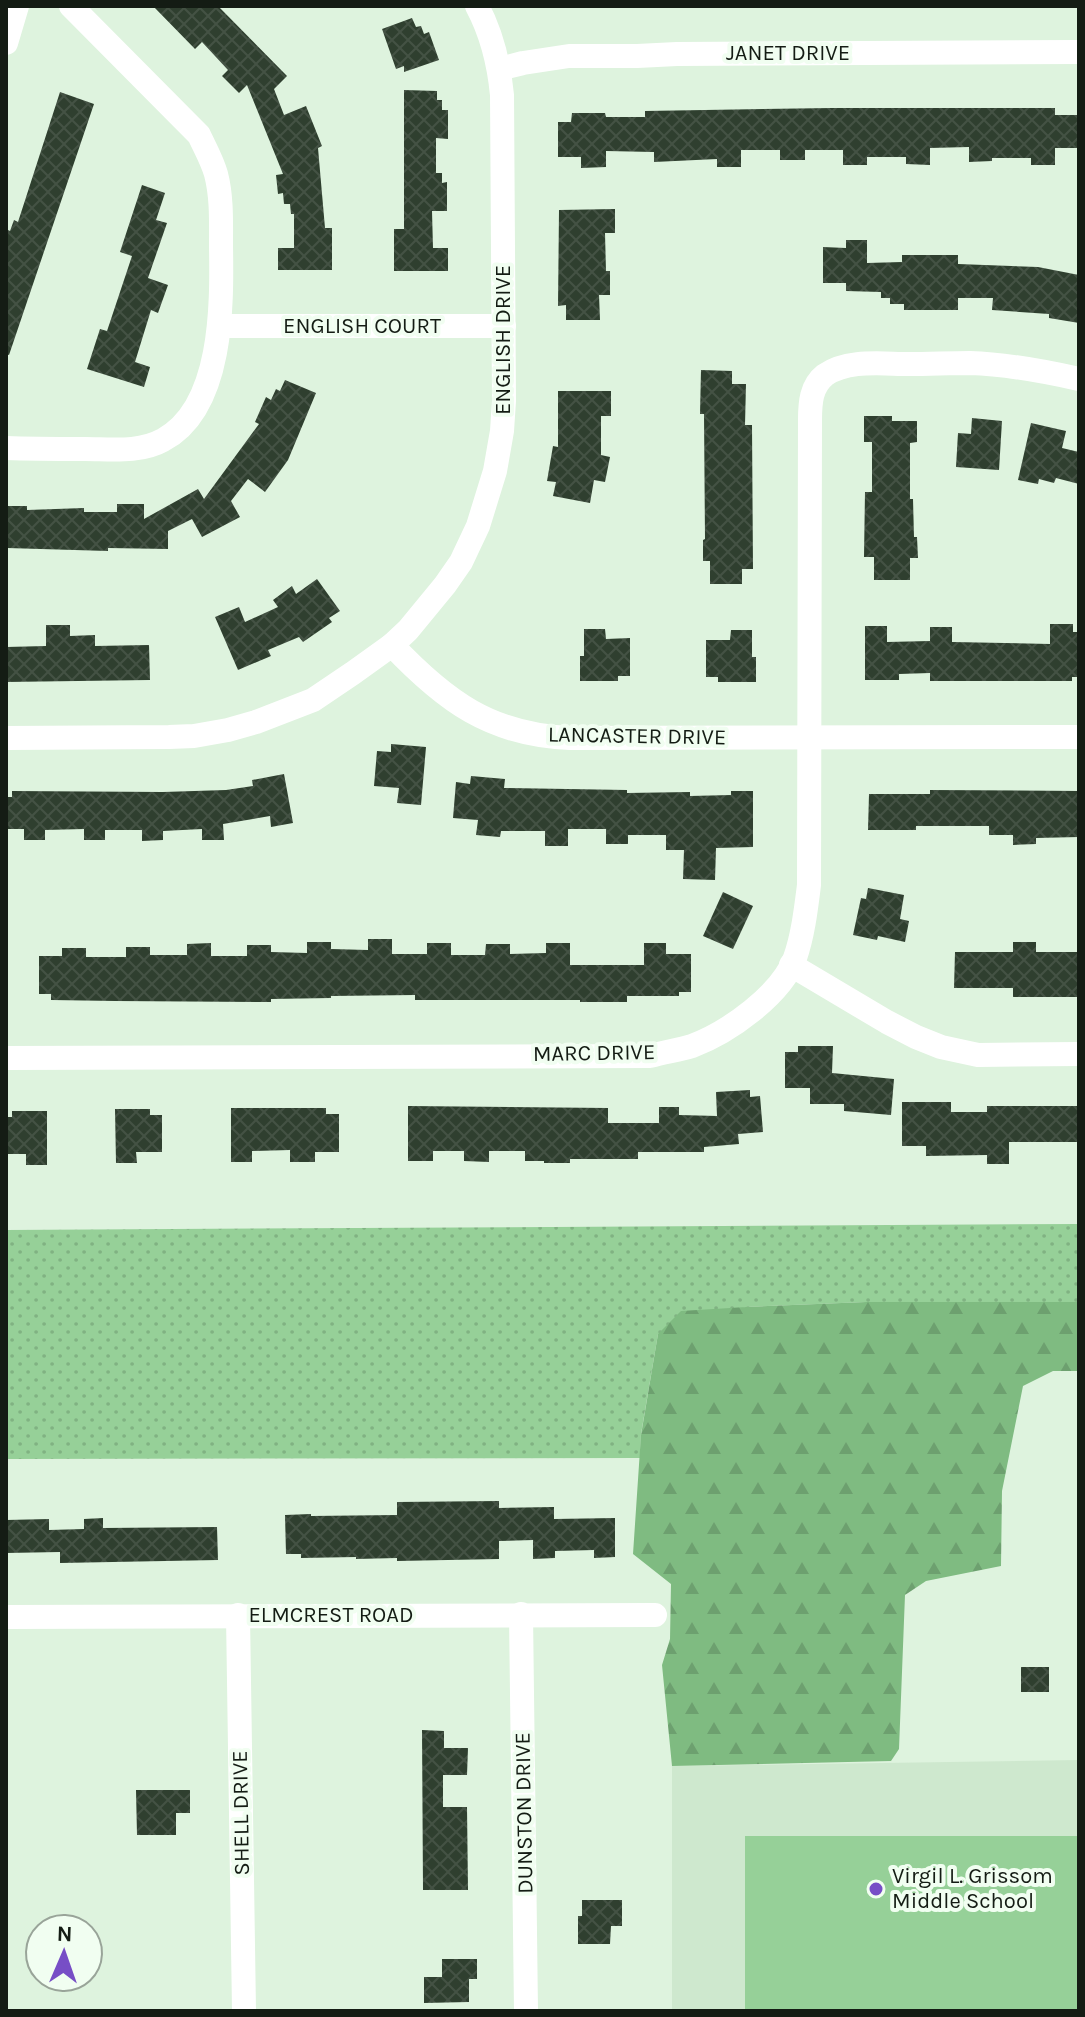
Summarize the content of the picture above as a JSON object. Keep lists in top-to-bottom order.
{
  "streets": {
    "street": [
      "JANET DRIVE",
      "ENGLISH COURT",
      "ENGLISH DRIVE",
      "LANCASTER DRIVE",
      "MARC DRIVE",
      "ELMCREST ROAD",
      "SHELL DRIVE",
      "DUNSTON DRIVE"
    ]
  },
  "crossings": [
    ["JANET DRIVE", "ENGLISH DRIVE"],
    ["ENGLISH COURT", "ENGLISH DRIVE"],
    ["ENGLISH DRIVE", "LANCASTER DRIVE"],
    ["LANCASTER DRIVE", "MARC DRIVE"],
    ["ELMCREST ROAD", "SHELL DRIVE"],
    ["ELMCREST ROAD", "DUNSTON DRIVE"]
  ],
  "places": ["Virgil L. Grissom Middle School"],
  "north": "top"
}
